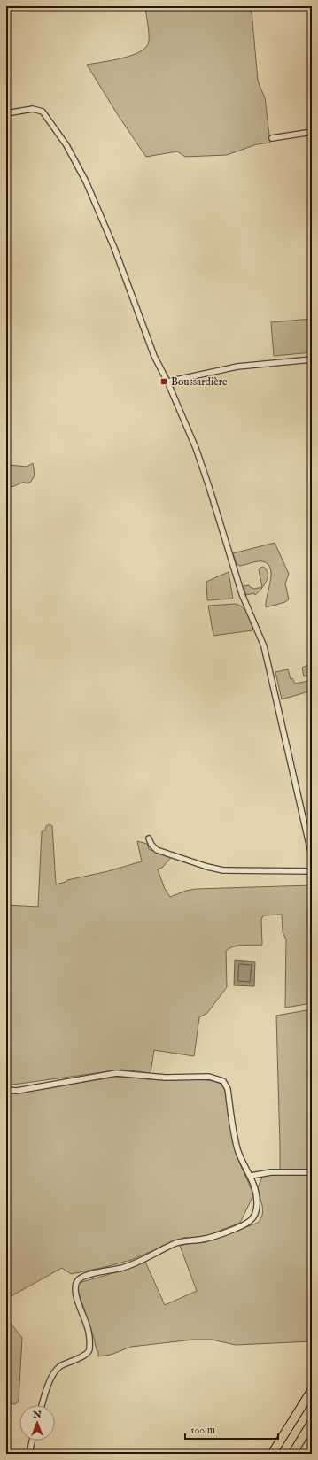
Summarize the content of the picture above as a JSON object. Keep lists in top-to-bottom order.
{
  "places": {
    "transit": ["Boussardière"]
  },
  "scale_bar": "100 m",
  "north": "top"
}
